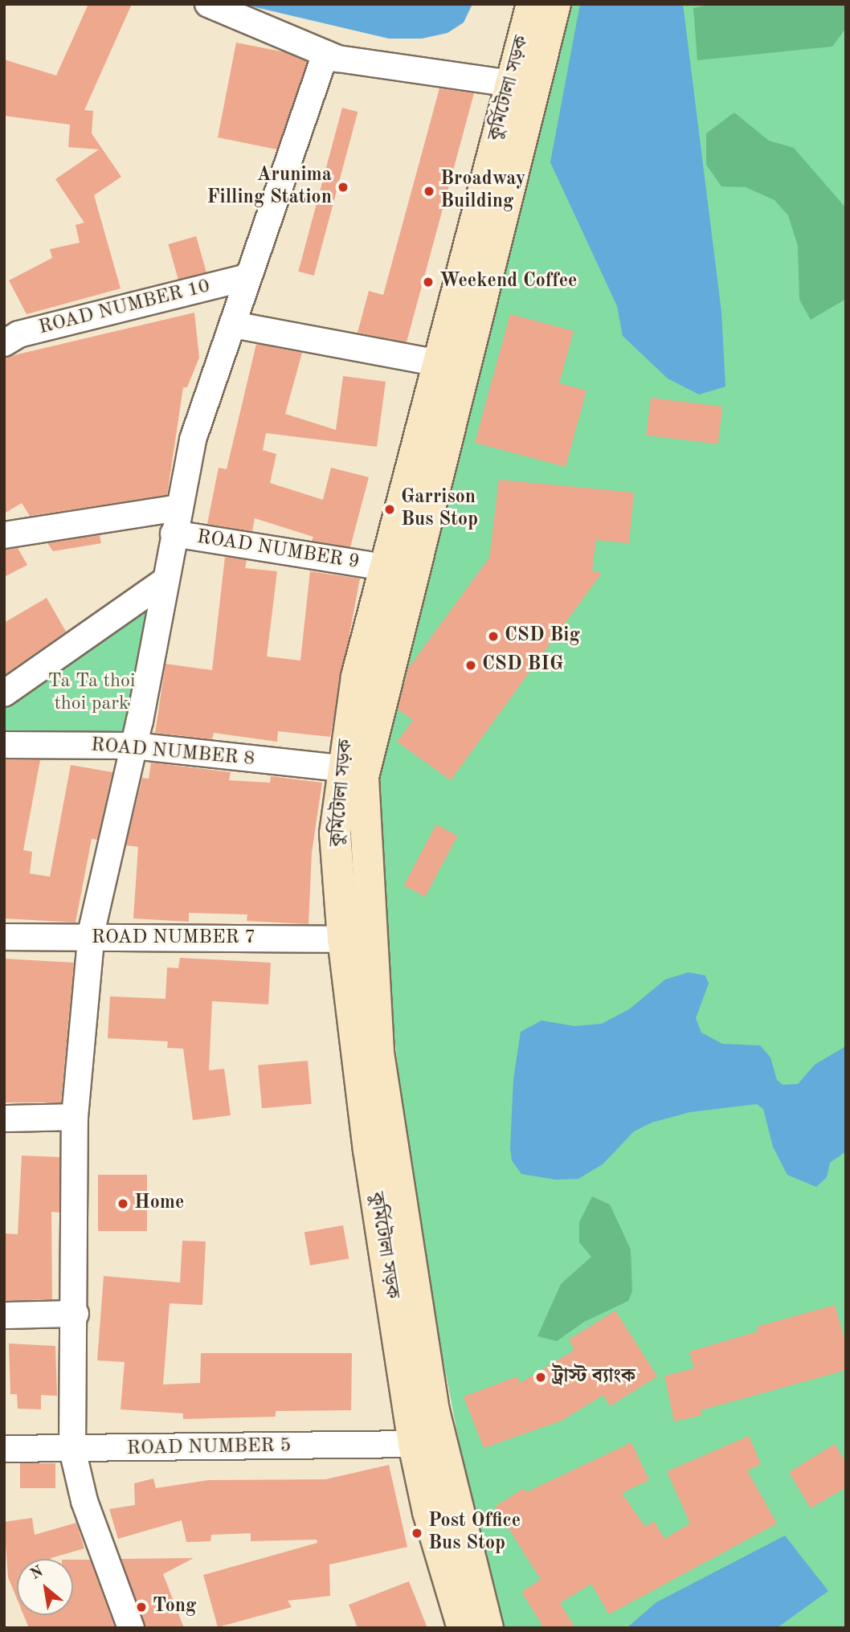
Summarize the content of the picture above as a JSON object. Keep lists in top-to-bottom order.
{
  "streets": {
    "main road": ["কুর্মিটোলা সড়ক"],
    "street": [
      "ROAD NUMBER 10",
      "ROAD NUMBER 9",
      "ROAD NUMBER 8",
      "ROAD NUMBER 7",
      "ROAD NUMBER 5"
    ]
  },
  "crossings": [
    ["কুর্মিটোলা সড়ক", "ROAD NUMBER 9"],
    ["কুর্মিটোলা সড়ক", "ROAD NUMBER 8"],
    ["কুর্মিটোলা সড়ক", "ROAD NUMBER 7"],
    ["কুর্মিটোলা সড়ক", "ROAD NUMBER 5"]
  ],
  "parks": ["Ta Ta thoi thoi park"],
  "places": [
    "Arunima Filling Station",
    "Broadway Building",
    "Weekend Coffee",
    "Garrison Bus Stop",
    "CSD Big",
    "CSD BIG",
    "Home",
    "ট্রাস্ট ব্যাংক",
    "Post Office Bus Stop",
    "Tong"
  ],
  "north": "top left"
}
